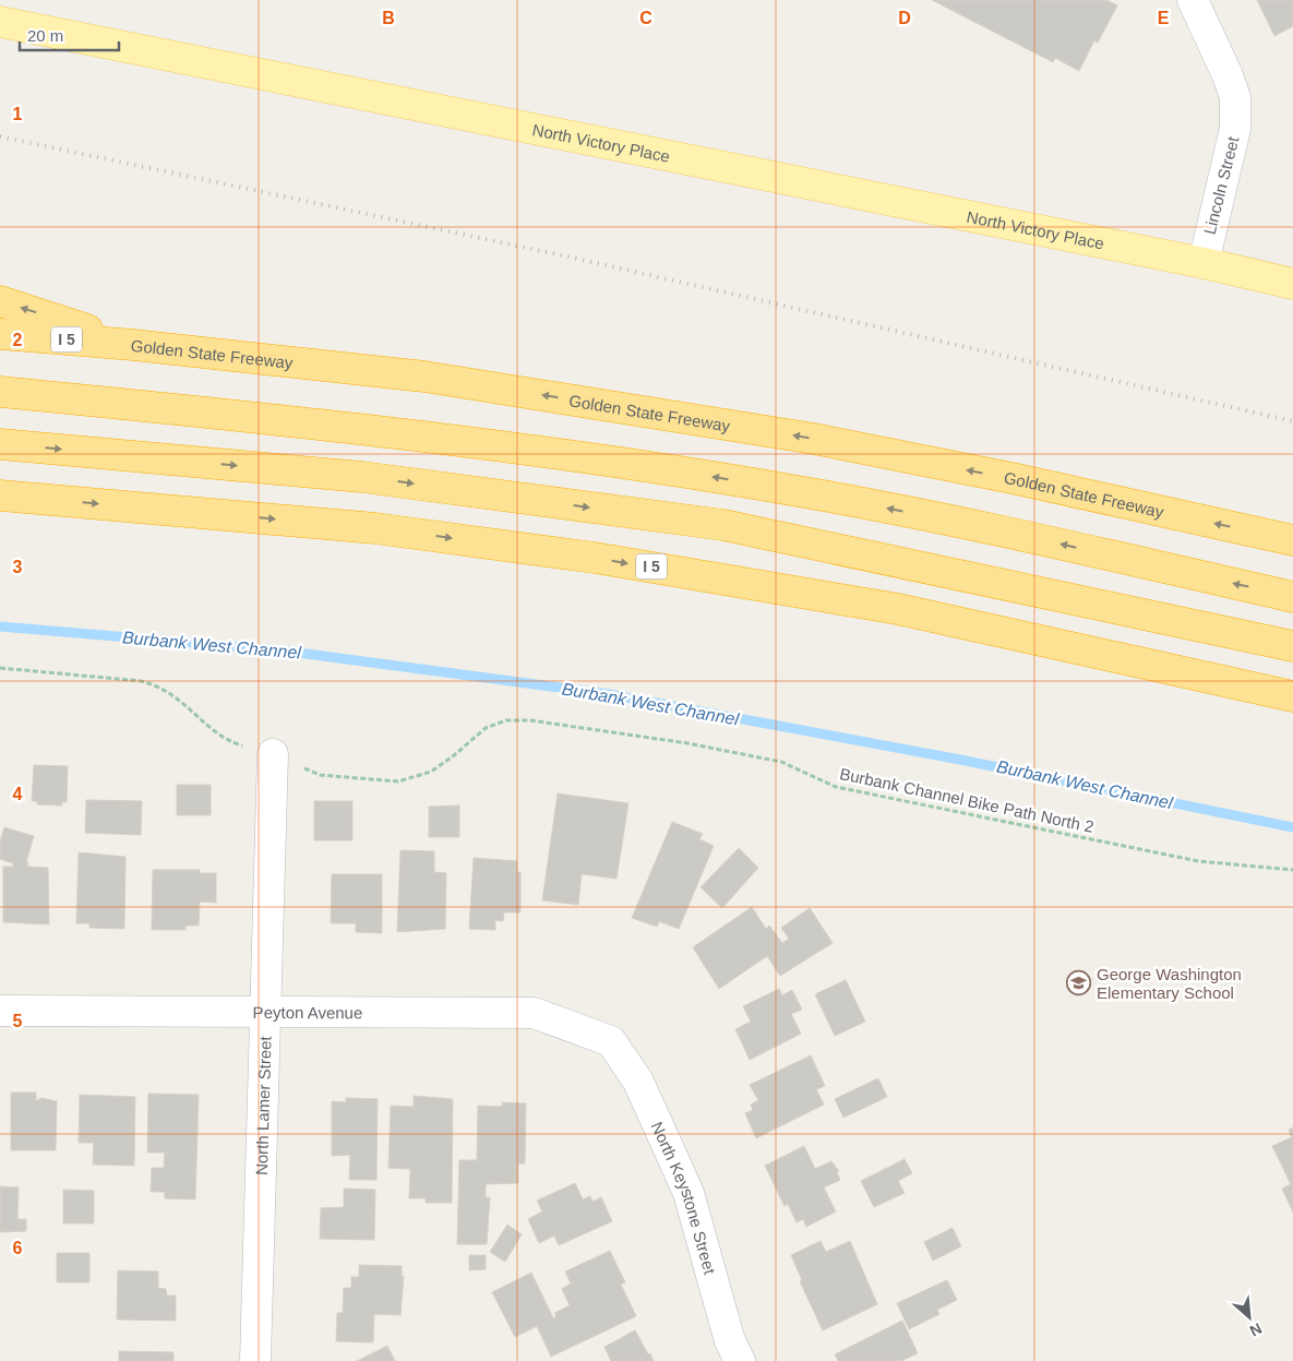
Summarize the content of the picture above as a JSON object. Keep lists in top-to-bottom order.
{
  "streets": {
    "highway": ["I 5", "Golden State Freeway"],
    "main road": ["North Victory Place"],
    "street": [
      "Lincoln Street",
      "Peyton Avenue",
      "North Lamer Street",
      "North Keystone Street"
    ],
    "path": ["Burbank Channel Bike Path North 2"]
  },
  "crossings": [
    ["North Victory Place", "Lincoln Street"],
    ["Burbank Channel Bike Path North 2", "North Lamer Street"],
    ["Peyton Avenue", "North Lamer Street"],
    ["Peyton Avenue", "North Keystone Street"]
  ],
  "water": ["Burbank West Channel"],
  "places": {
    "school or university": ["George Washington Elementary School"]
  },
  "scale_bar": "20 m",
  "north": "bottom right",
  "grid": {
    "columns": [
      "B",
      "C",
      "D",
      "E"
    ],
    "rows": [
      "1",
      "2",
      "3",
      "4",
      "5",
      "6"
    ]
  }
}
